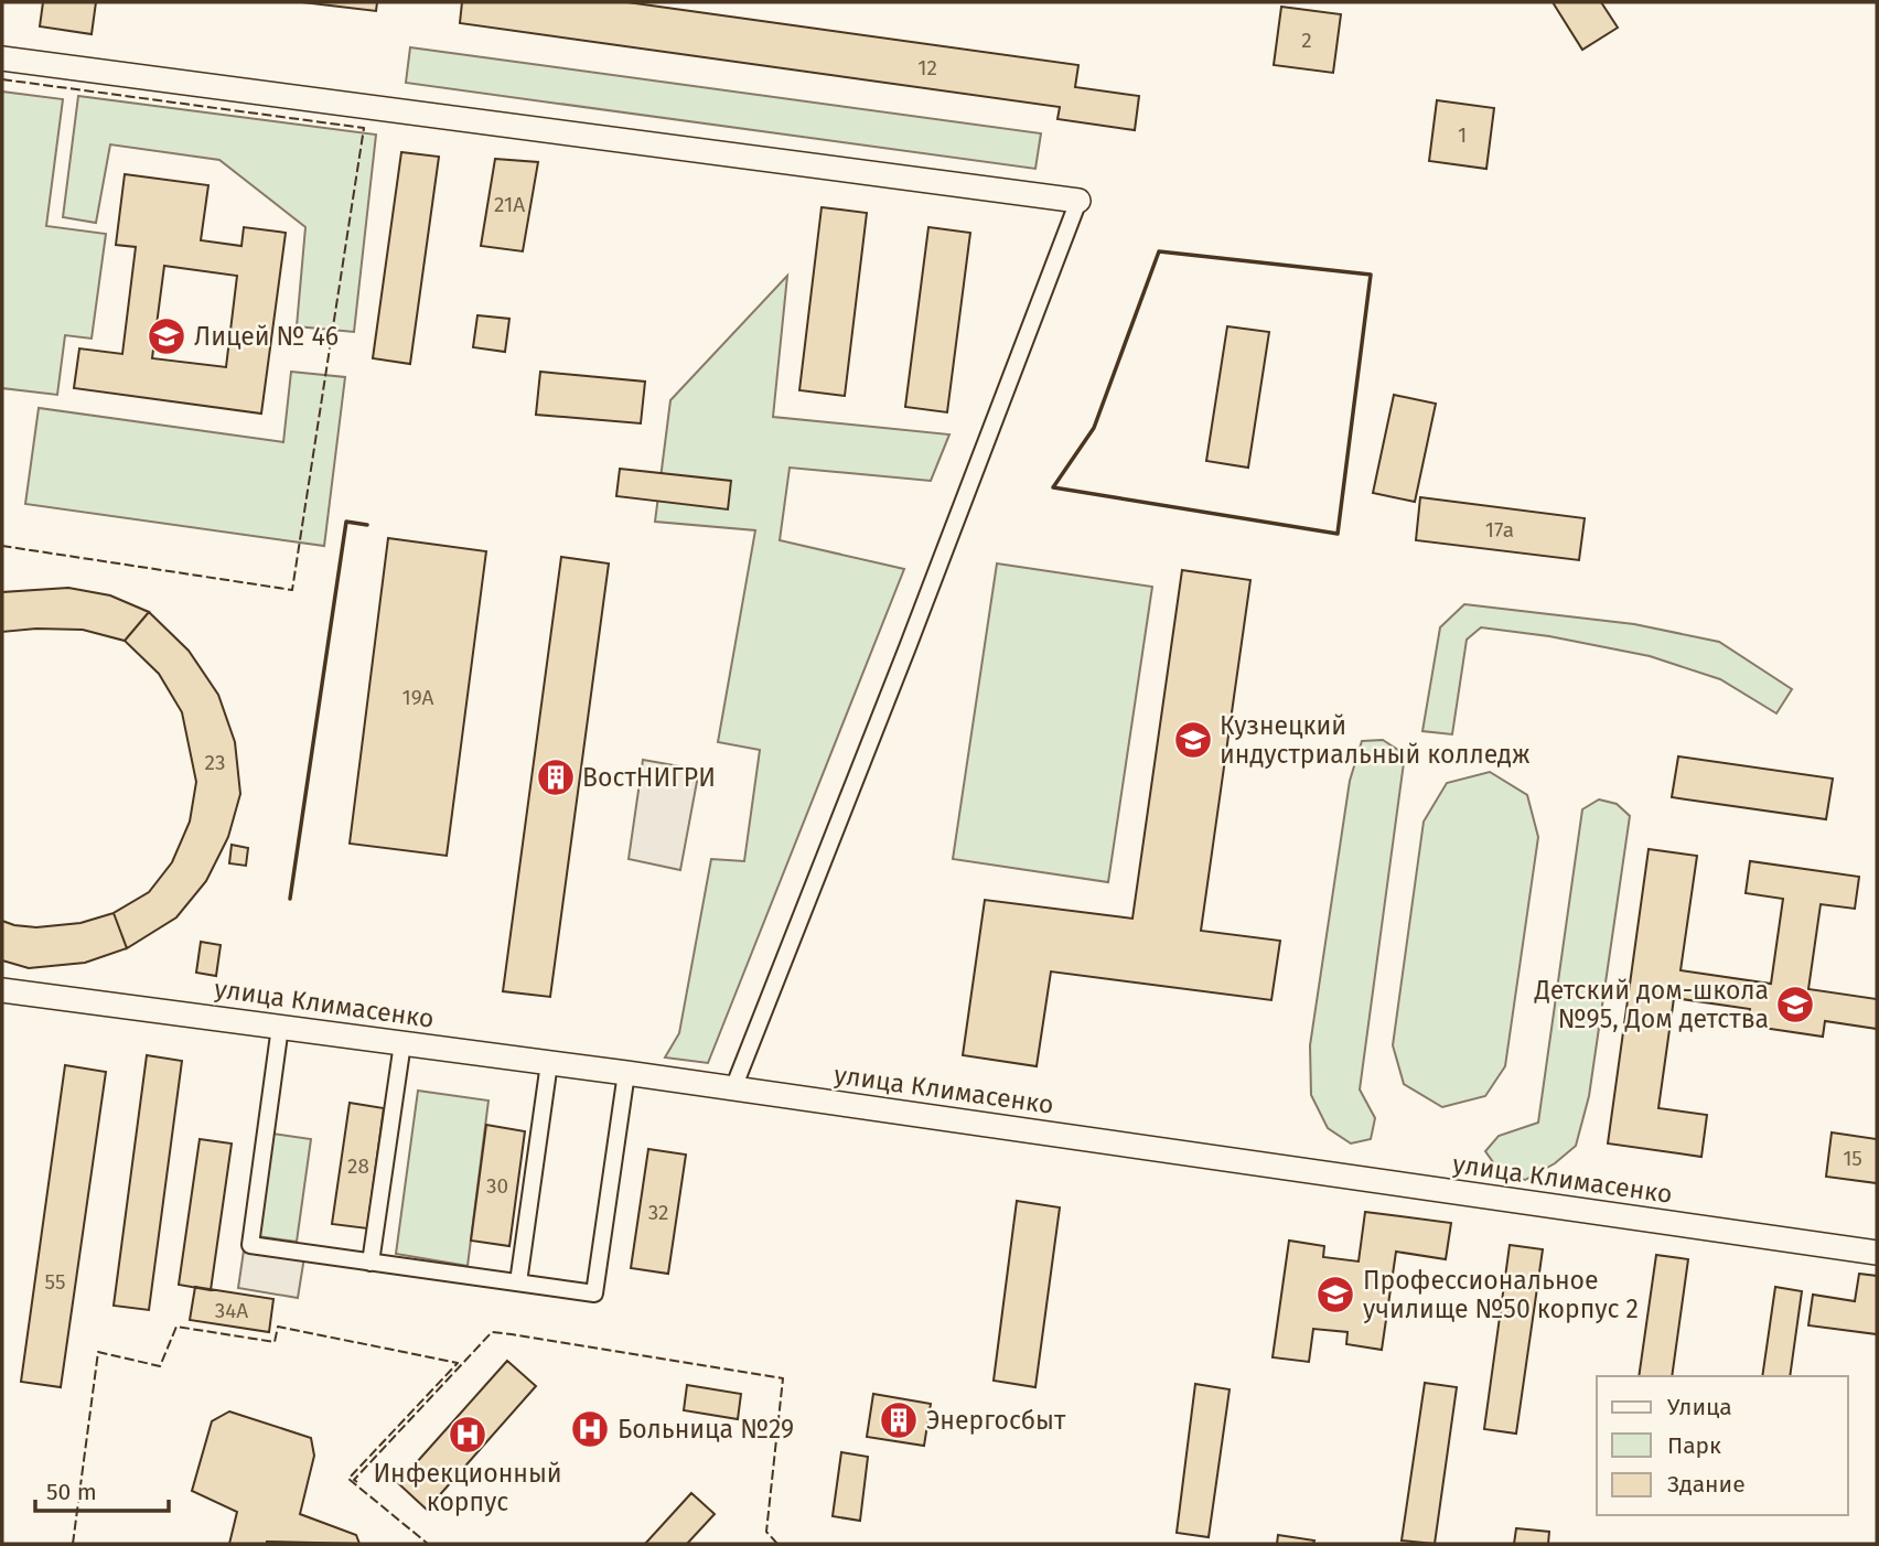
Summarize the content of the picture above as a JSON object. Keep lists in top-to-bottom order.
{
  "streets": {
    "street": ["улица Климасенко"]
  },
  "places": {
    "school or university": [
      "Лицей № 46",
      "Кузнецкий индустриальный колледж",
      "Детский дом-школа №95, Дом детства",
      "Профессиональное училище №50 корпус 2"
    ],
    "building": ["ВостНИГРИ", "Энергосбыт"],
    "hospital": ["Больница №29", "Инфекционный корпус"]
  },
  "house_numbers": [
    "2",
    "12",
    "1",
    "21А",
    "17а",
    "19А",
    "23",
    "15",
    "28",
    "30",
    "32",
    "55",
    "34А"
  ],
  "legend": ["Улица", "Парк", "Здание"],
  "scale_bar": "50 m"
}
